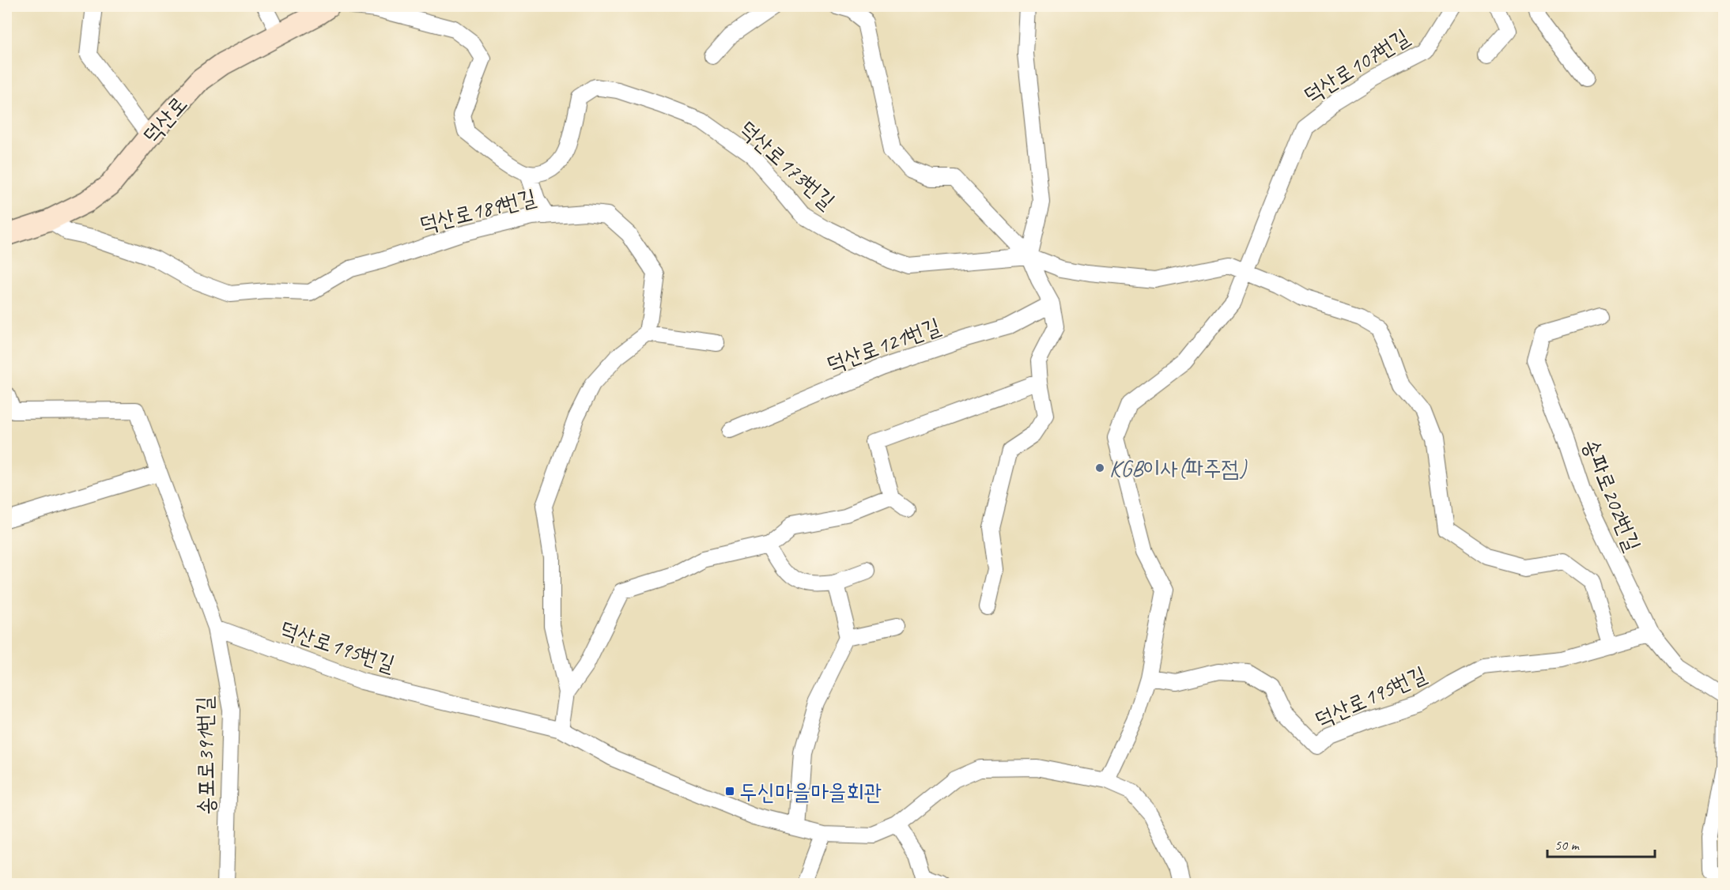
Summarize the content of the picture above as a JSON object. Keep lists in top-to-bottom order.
{
  "streets": {
    "street": [
      "덕산로107번길",
      "덕산로",
      "덕산로173번길",
      "덕산로189번길",
      "덕산로121번길",
      "송파로202번길",
      "덕산로195번길",
      "송포로391번길"
    ]
  },
  "crossings": [
    ["덕산로", "덕산로189번길"],
    ["덕산로195번길", "송포로391번길"]
  ],
  "places": {
    "other": ["KGB이사(파주점)"],
    "transit": ["두신마을마을회관"]
  },
  "scale_bar": "50 m"
}
